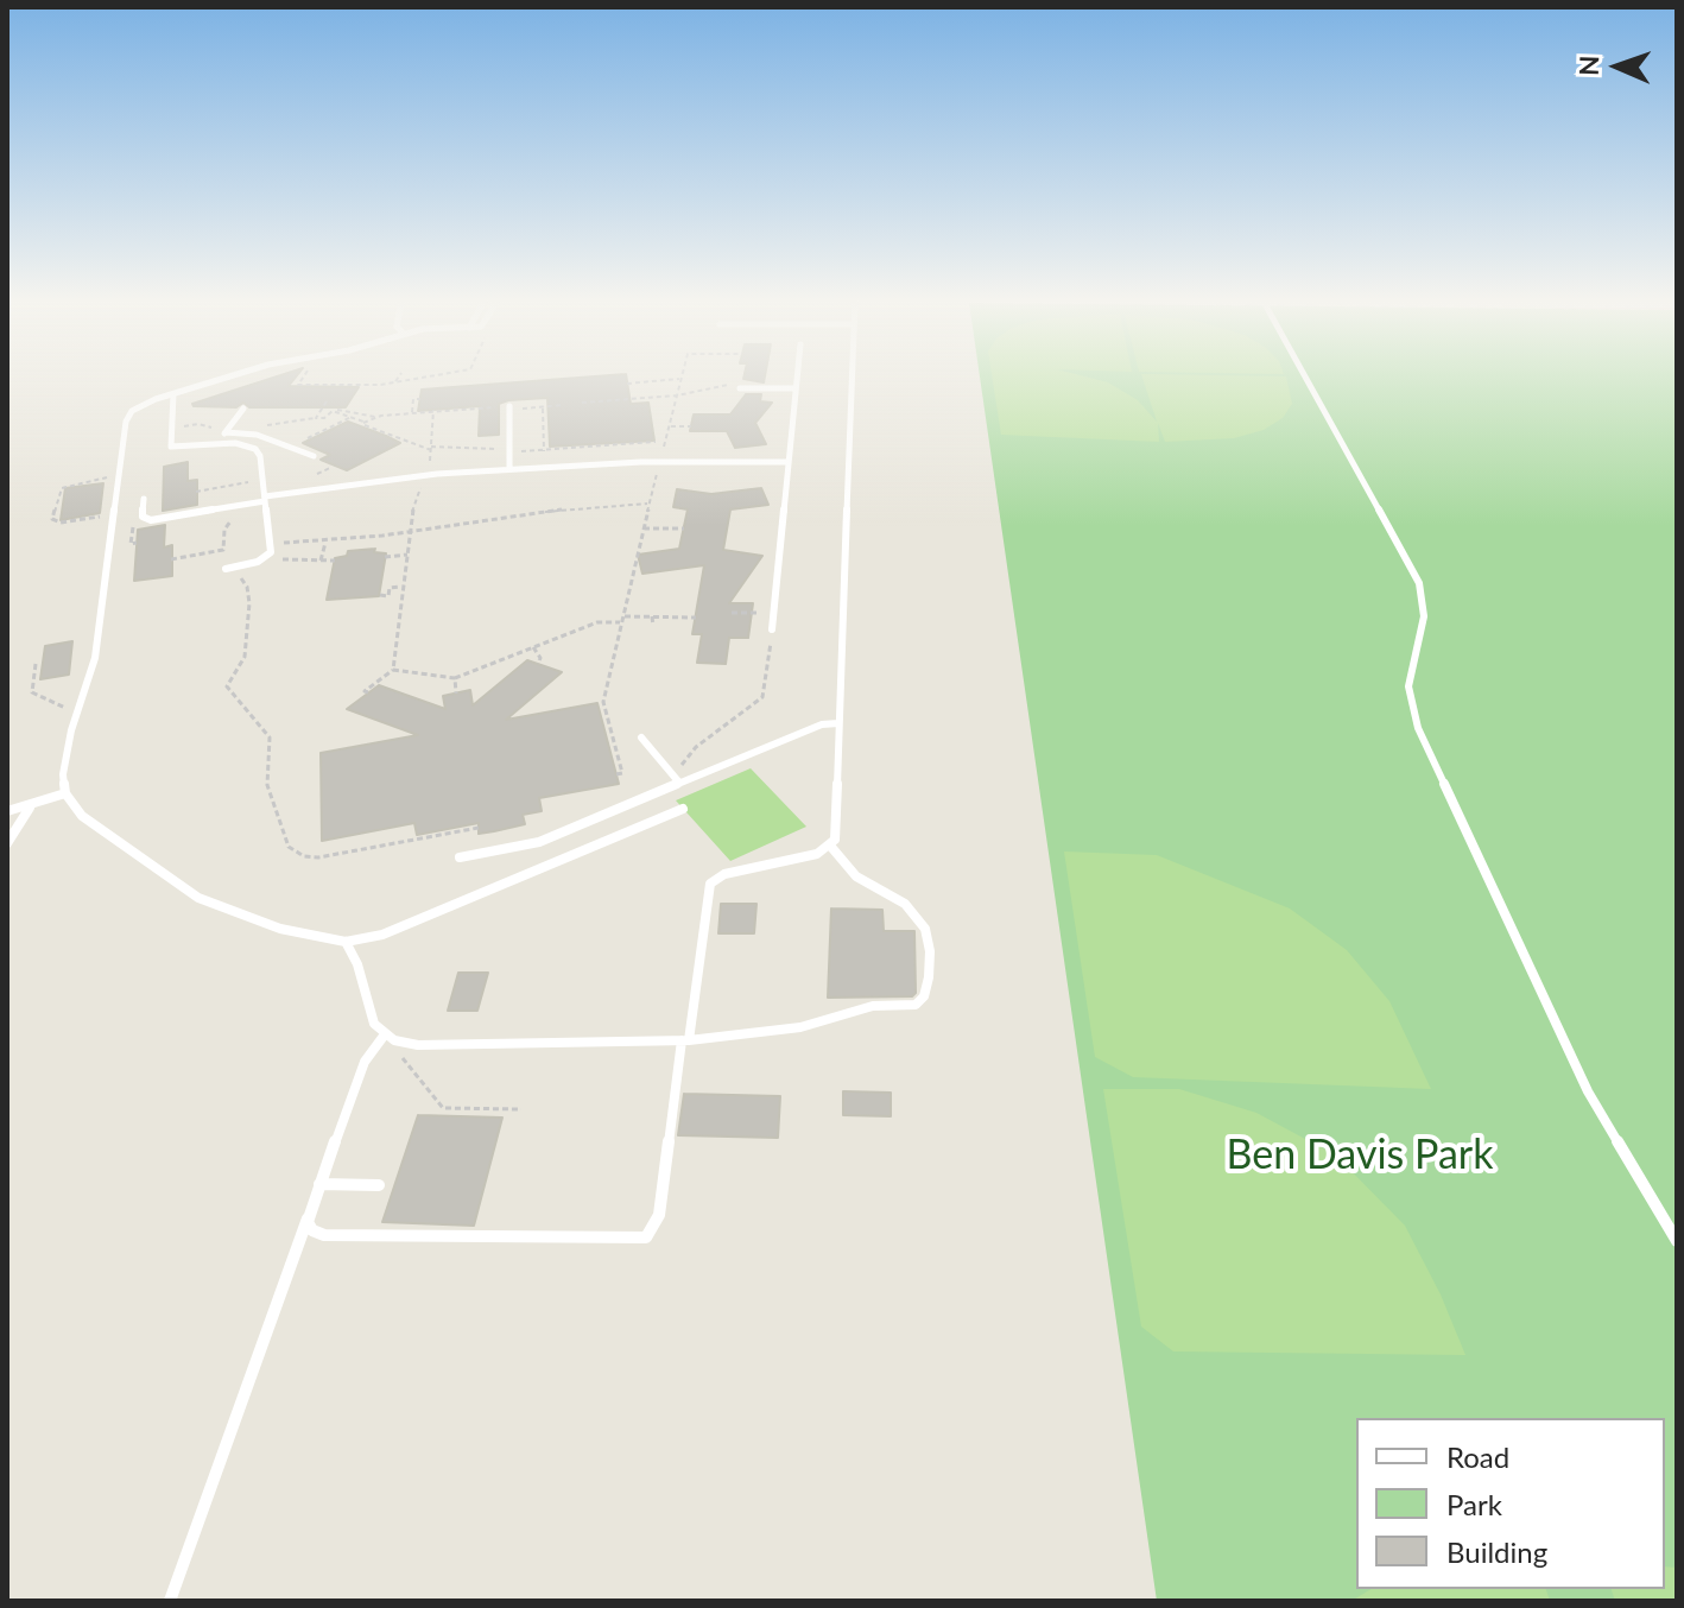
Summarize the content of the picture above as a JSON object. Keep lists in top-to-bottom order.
{
  "parks": ["Ben Davis Park"],
  "legend": ["Road", "Park", "Building"],
  "north": "left"
}
